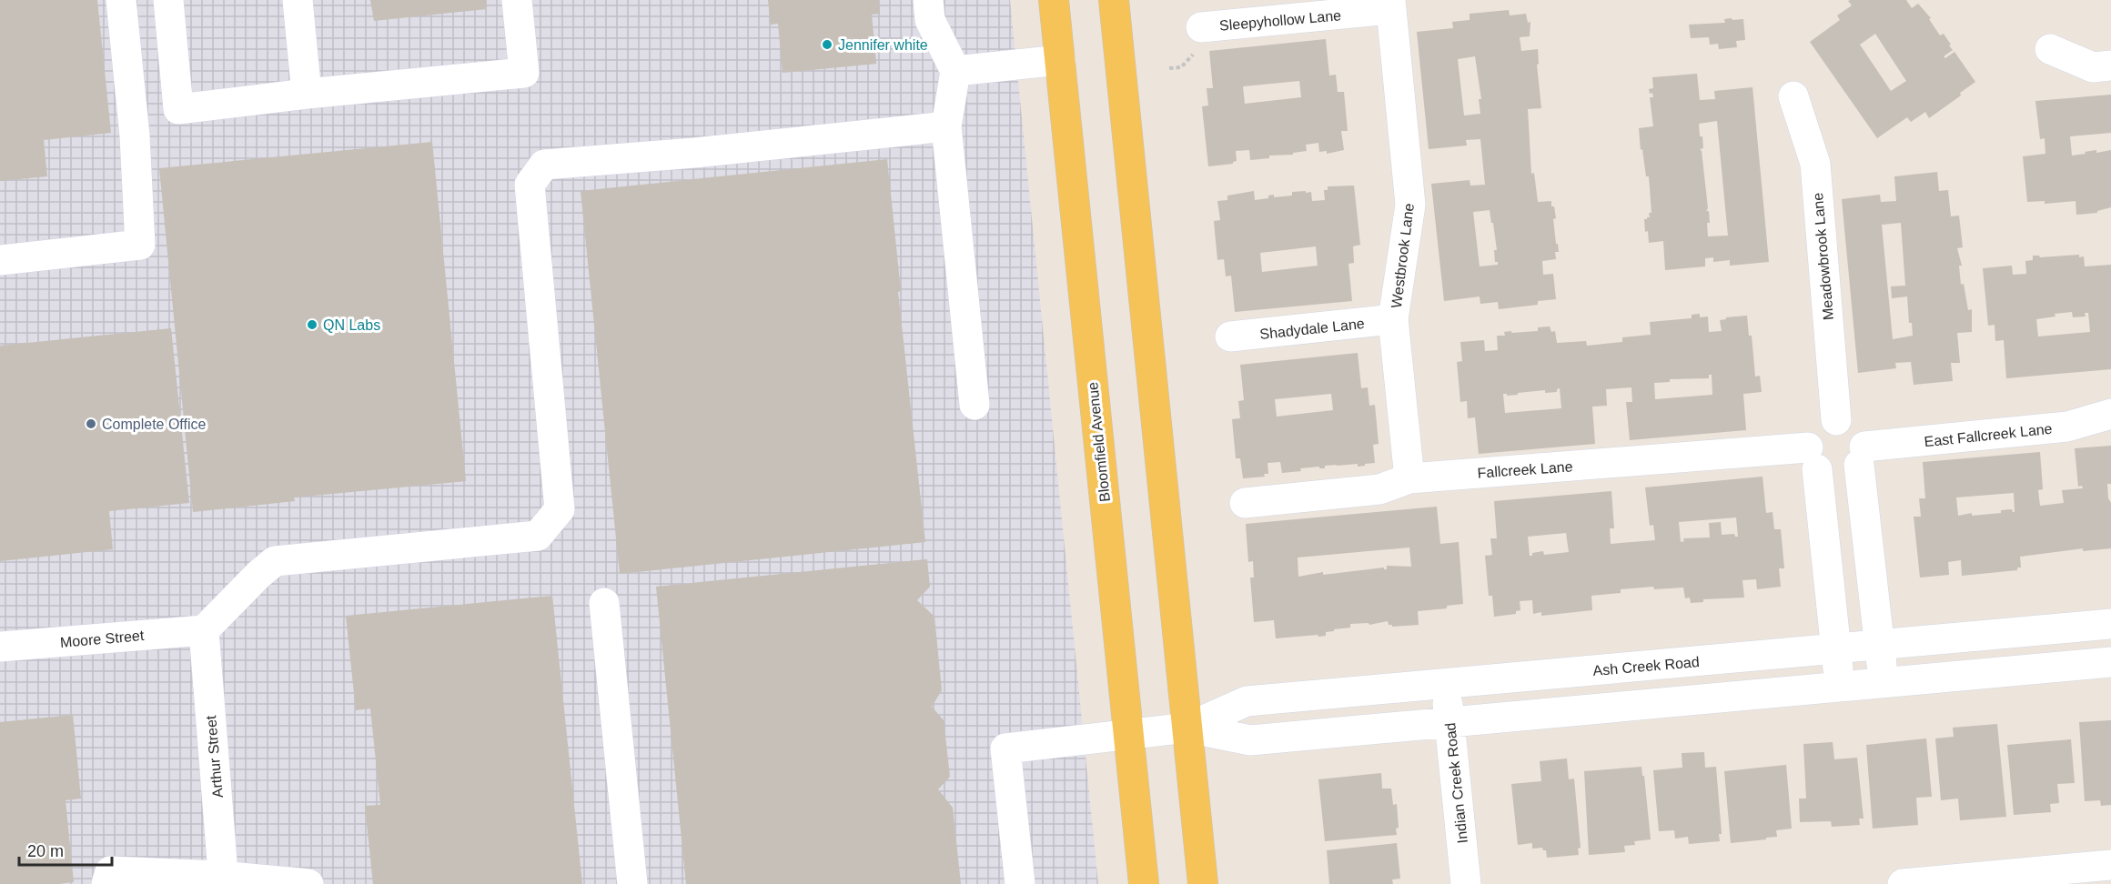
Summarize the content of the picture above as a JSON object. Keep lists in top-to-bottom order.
{
  "streets": {
    "main road": ["Bloomfield Avenue"],
    "street": [
      "Sleepyhollow Lane",
      "Westbrook Lane",
      "Meadowbrook Lane",
      "Shadydale Lane",
      "East Fallcreek Lane",
      "Fallcreek Lane",
      "Moore Street",
      "Ash Creek Road",
      "Arthur Street",
      "Indian Creek Road"
    ]
  },
  "crossings": [
    ["Sleepyhollow Lane", "Westbrook Lane"],
    ["Westbrook Lane", "Shadydale Lane"],
    ["Westbrook Lane", "Fallcreek Lane"],
    ["Meadowbrook Lane", "East Fallcreek Lane"],
    ["Meadowbrook Lane", "Fallcreek Lane"],
    ["East Fallcreek Lane", "Fallcreek Lane"],
    ["Bloomfield Avenue", "Ash Creek Road"],
    ["Moore Street", "Arthur Street"],
    ["Ash Creek Road", "Indian Creek Road"]
  ],
  "places": ["Jennifer white", "QN Labs", "Complete Office"],
  "scale_bar": "20 m"
}
